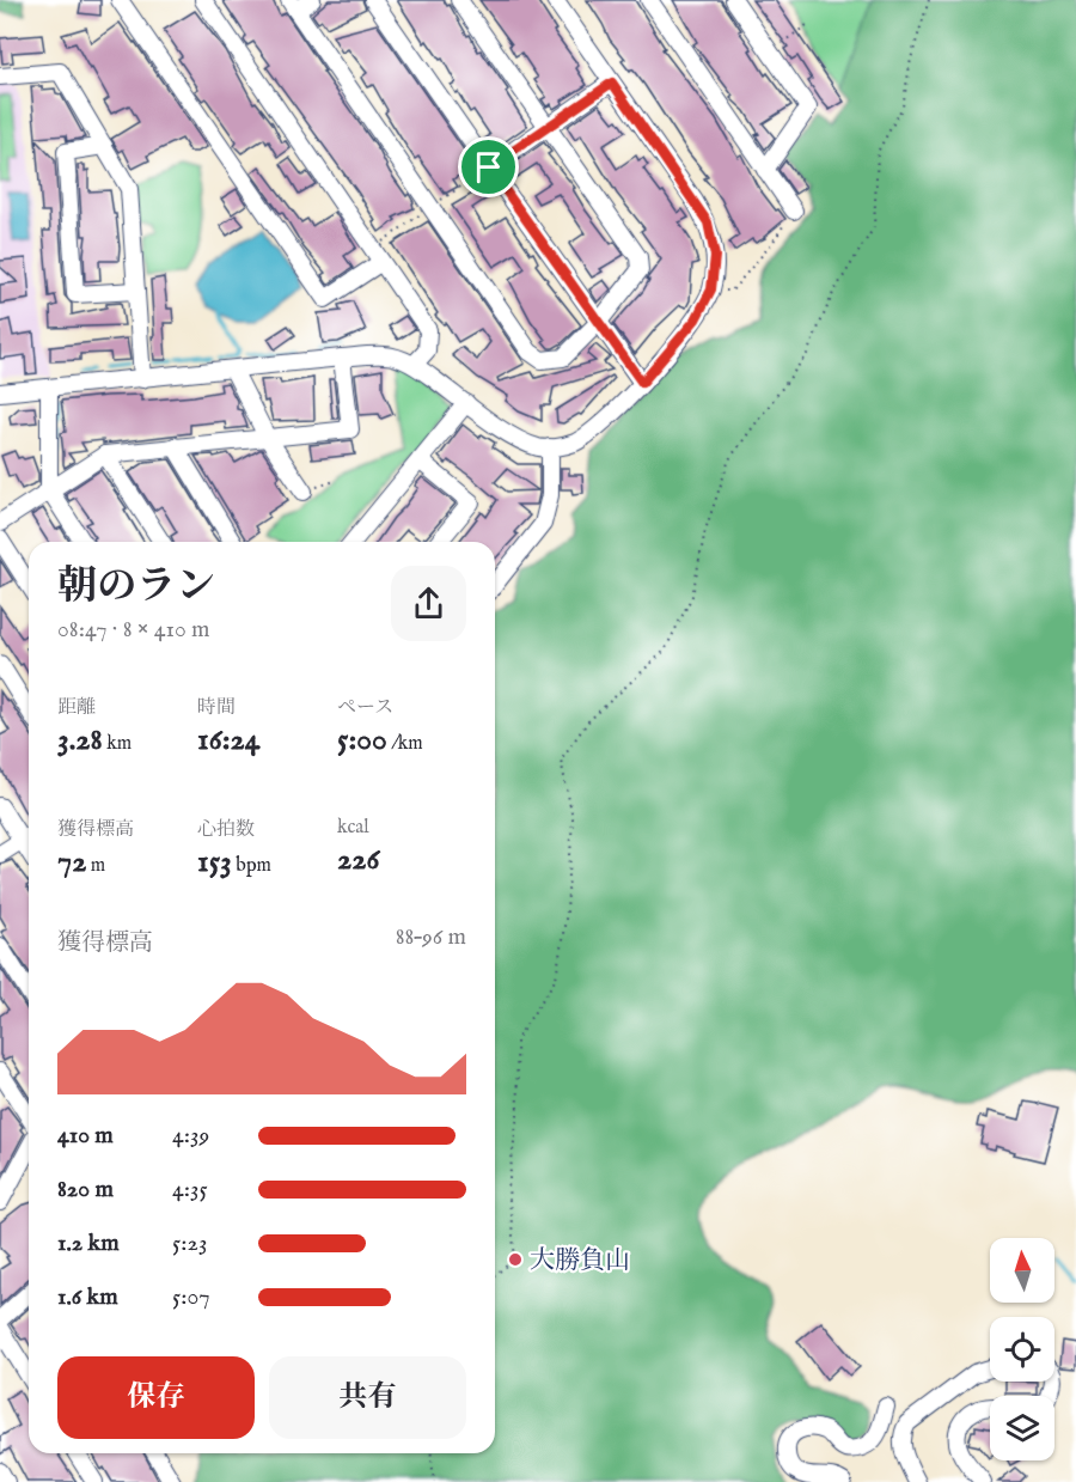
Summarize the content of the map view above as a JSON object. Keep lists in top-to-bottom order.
{
  "places": ["大勝負山"],
  "north": "top",
  "page": {
    "heading": ["朝のラン", "08:47 · 8 × 410 m"],
    "stats": [
      ["距離", "3.28 km"],
      ["時間", "16:24"],
      ["ペース", "5:00 /km"],
      ["獲得標高", "72 m"],
      ["心拍数", "153 bpm"],
      ["kcal", "226"]
    ],
    "chart": ["獲得標高", "88–96 m"],
    "list": [
      {
        "name": "410 m",
        "note": "4:39"
      },
      {
        "name": "820 m",
        "note": "4:35"
      },
      {
        "name": "1.2 km",
        "note": "5:23"
      },
      {
        "name": "1.6 km",
        "note": "5:07"
      }
    ],
    "buttons": ["保存", "共有"]
  }
}
